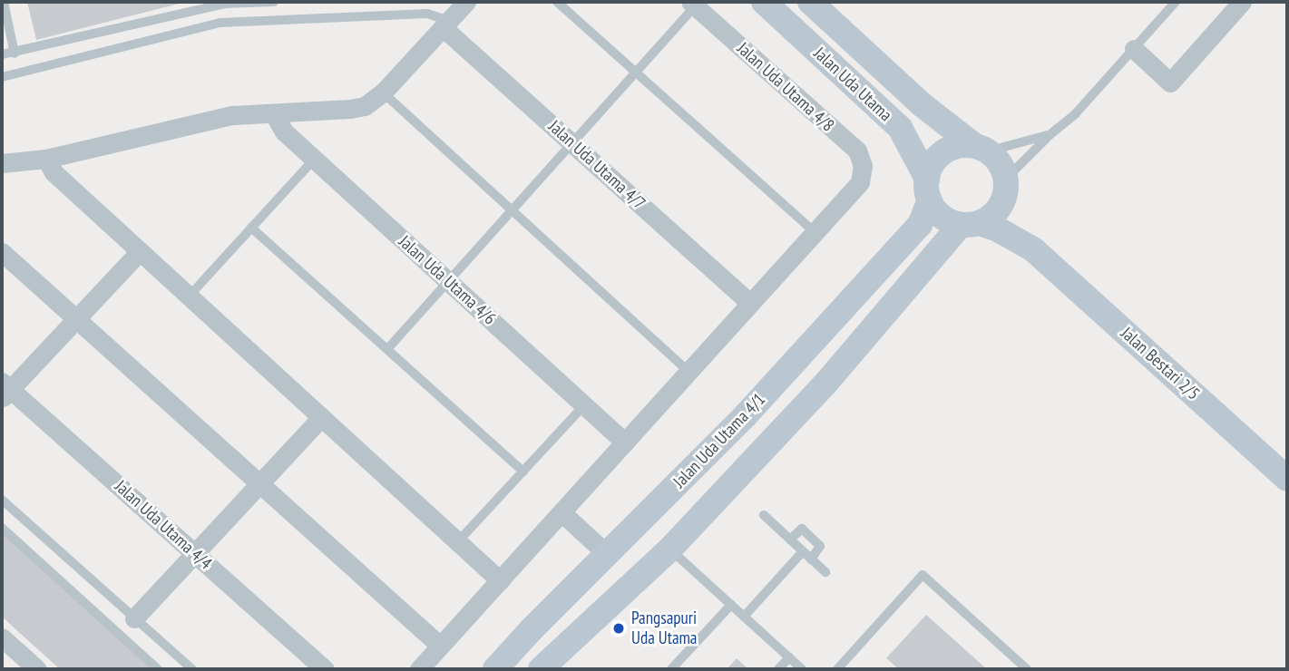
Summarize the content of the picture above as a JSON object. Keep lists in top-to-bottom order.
{
  "streets": {
    "street": [
      "Jalan Uda Utama",
      "Jalan Uda Utama 4/8",
      "Jalan Uda Utama 4/7",
      "Jalan Uda Utama 4/6",
      "Jalan Bestari 2/5",
      "Jalan Uda Utama 4/1",
      "Jalan Uda Utama 4/4"
    ]
  },
  "crossings": [
    ["Jalan Uda Utama", "Jalan Bestari 2/5"],
    ["Jalan Uda Utama", "Jalan Uda Utama 4/1"],
    ["Jalan Bestari 2/5", "Jalan Uda Utama 4/1"]
  ],
  "places": ["Pangsapuri Uda Utama"]
}
